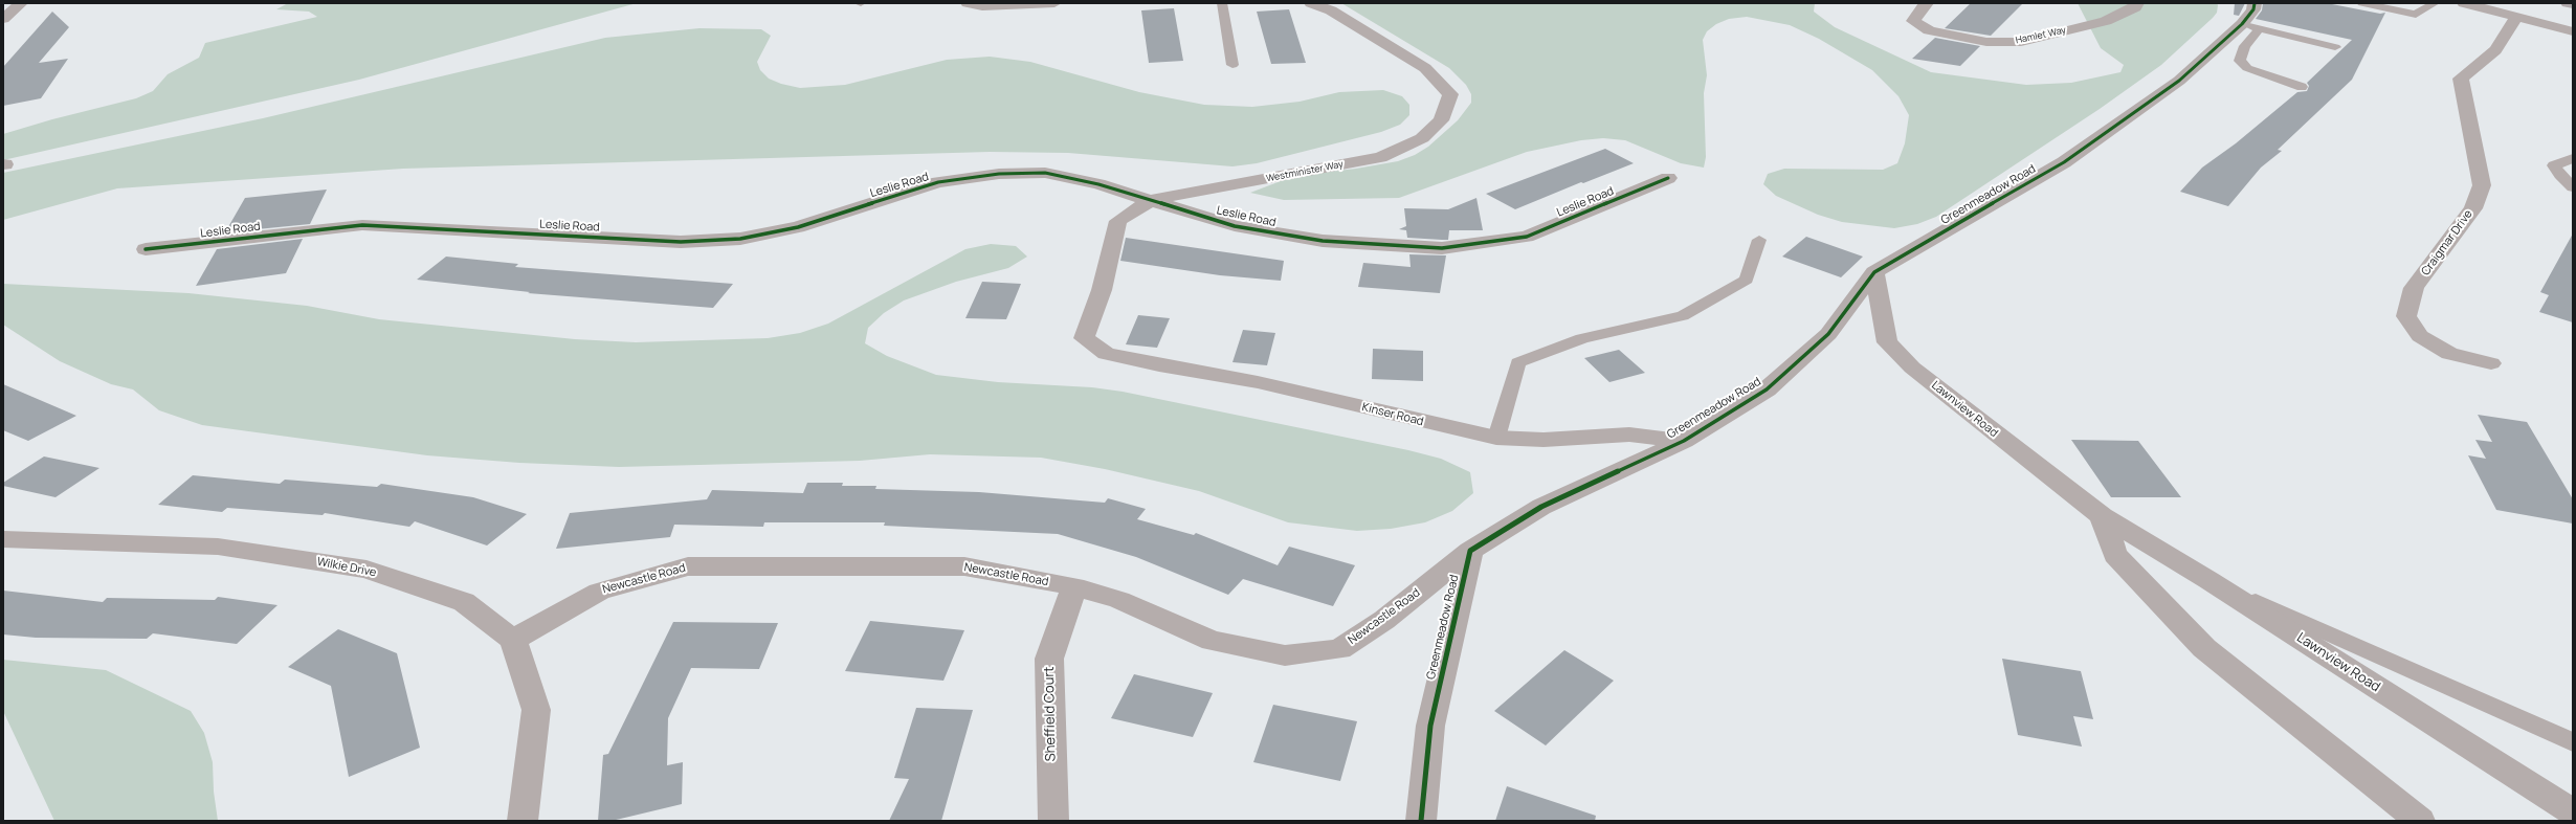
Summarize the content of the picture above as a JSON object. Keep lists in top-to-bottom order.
{
  "streets": {
    "street": [
      "Hamlet Way",
      "Westminister Way",
      "Leslie Road",
      "Greenmeadow Road",
      "Craigmar Drive",
      "Lawnview Road",
      "Kinser Road",
      "Wilkie Drive",
      "Newcastle Road",
      "Sheffield Court"
    ]
  },
  "crossings": [
    ["Westminister Way", "Leslie Road"],
    ["Westminister Way", "Kinser Road"],
    ["Greenmeadow Road", "Lawnview Road"],
    ["Greenmeadow Road", "Kinser Road"],
    ["Greenmeadow Road", "Newcastle Road"],
    ["Wilkie Drive", "Newcastle Road"],
    ["Newcastle Road", "Sheffield Court"]
  ]
}
